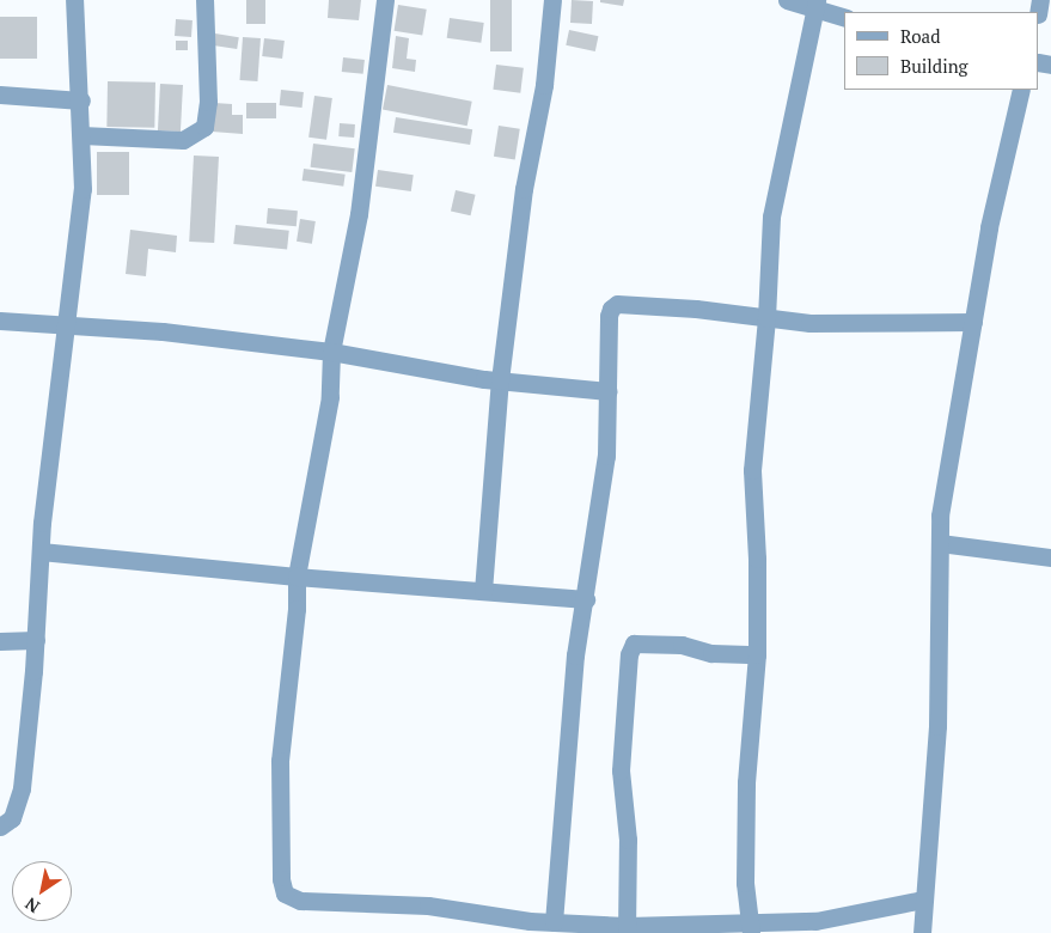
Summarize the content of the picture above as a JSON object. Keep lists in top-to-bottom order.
{
  "legend": ["Road", "Building"],
  "north": "bottom left"
}
